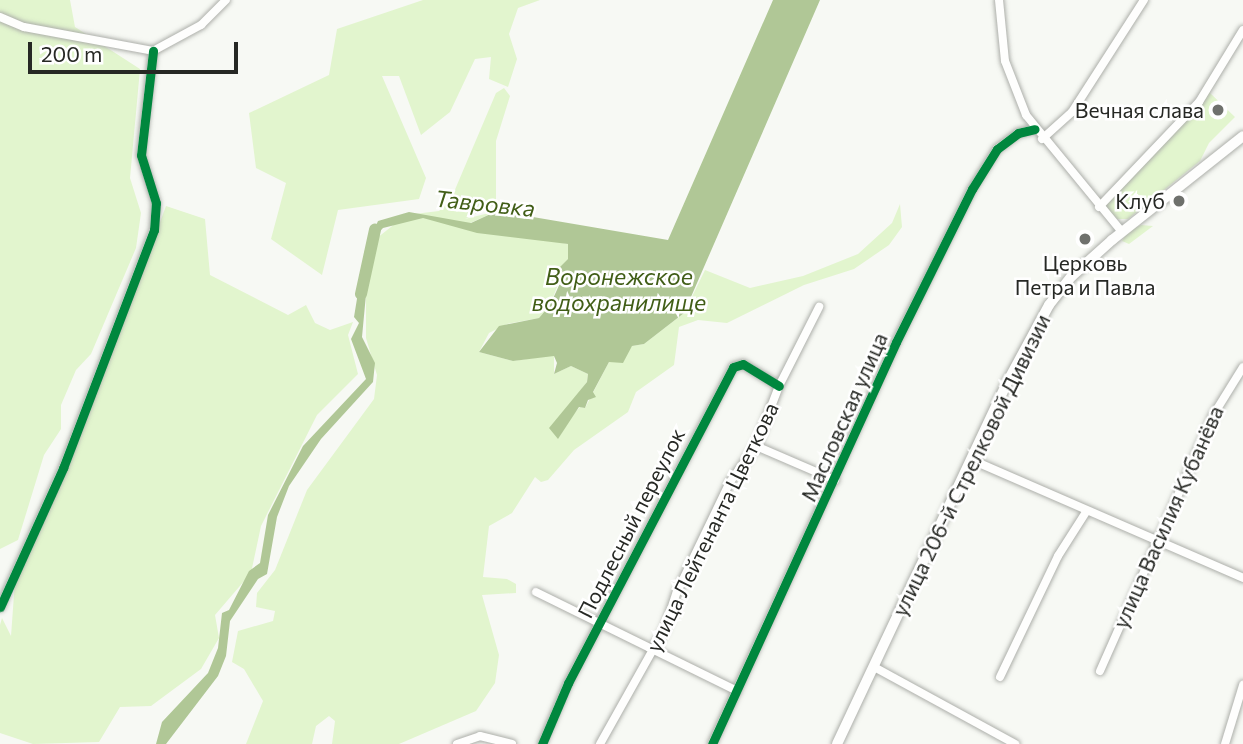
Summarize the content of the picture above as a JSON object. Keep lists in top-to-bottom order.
{
  "streets": {
    "main road": ["улица 206-й Стрелковой Дивизии"],
    "street": [
      "Масловская улица",
      "улица Василия Кубанёва",
      "Подлесный переулок",
      "улица Лейтенанта Цветкова"
    ]
  },
  "crossings": [
    ["Подлесный переулок", "улица Лейтенанта Цветкова"]
  ],
  "water": ["Тавровка", "Воронежское водохранилище"],
  "places": ["Вечная слава", "Клуб", "Церковь Петра и Павла"],
  "scale_bar": "200 m"
}
